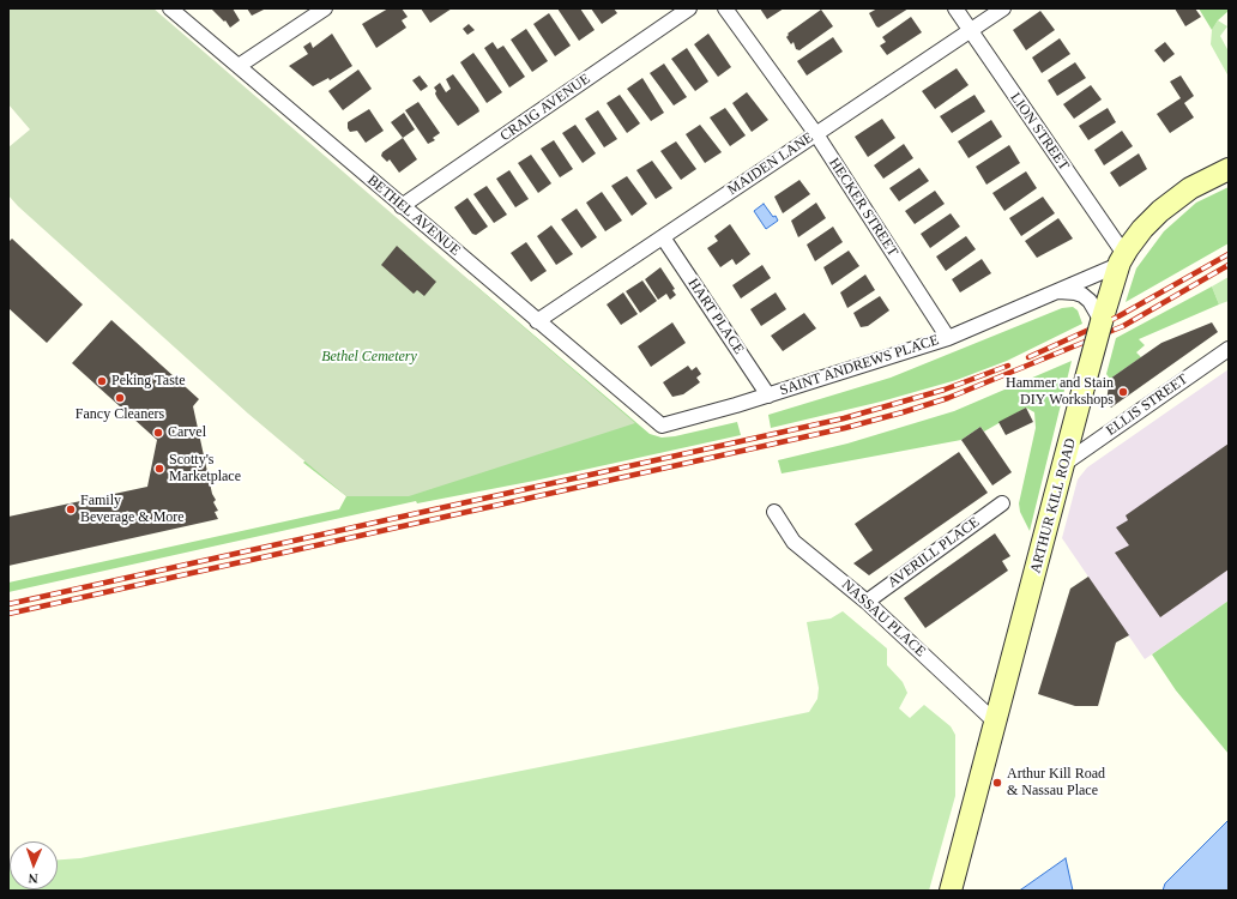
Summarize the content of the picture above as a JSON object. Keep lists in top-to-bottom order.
{
  "streets": {
    "street": [
      "CRAIG AVENUE",
      "LION STREET",
      "MAIDEN LANE",
      "HECKER STREET",
      "BETHEL AVENUE",
      "HART PLACE",
      "SAINT ANDREWS PLACE",
      "ELLIS STREET",
      "ARTHUR KILL ROAD",
      "AVERILL PLACE",
      "NASSAU PLACE"
    ]
  },
  "crossings": [
    ["CRAIG AVENUE", "BETHEL AVENUE"],
    ["LION STREET", "MAIDEN LANE"],
    ["LION STREET", "SAINT ANDREWS PLACE"],
    ["LION STREET", "ARTHUR KILL ROAD"],
    ["MAIDEN LANE", "HECKER STREET"],
    ["MAIDEN LANE", "BETHEL AVENUE"],
    ["MAIDEN LANE", "HART PLACE"],
    ["HECKER STREET", "SAINT ANDREWS PLACE"],
    ["BETHEL AVENUE", "SAINT ANDREWS PLACE"],
    ["HART PLACE", "SAINT ANDREWS PLACE"],
    ["SAINT ANDREWS PLACE", "ARTHUR KILL ROAD"],
    ["ELLIS STREET", "ARTHUR KILL ROAD"],
    ["ARTHUR KILL ROAD", "NASSAU PLACE"],
    ["AVERILL PLACE", "NASSAU PLACE"]
  ],
  "parks": ["Bethel Cemetery"],
  "places": [
    "Peking Taste",
    "Hammer and Stain DIY Workshops",
    "Fancy Cleaners",
    "Carvel",
    "Scotty's Marketplace",
    "Family Beverage & More",
    "Arthur Kill Road & Nassau Place"
  ],
  "north": "bottom"
}
